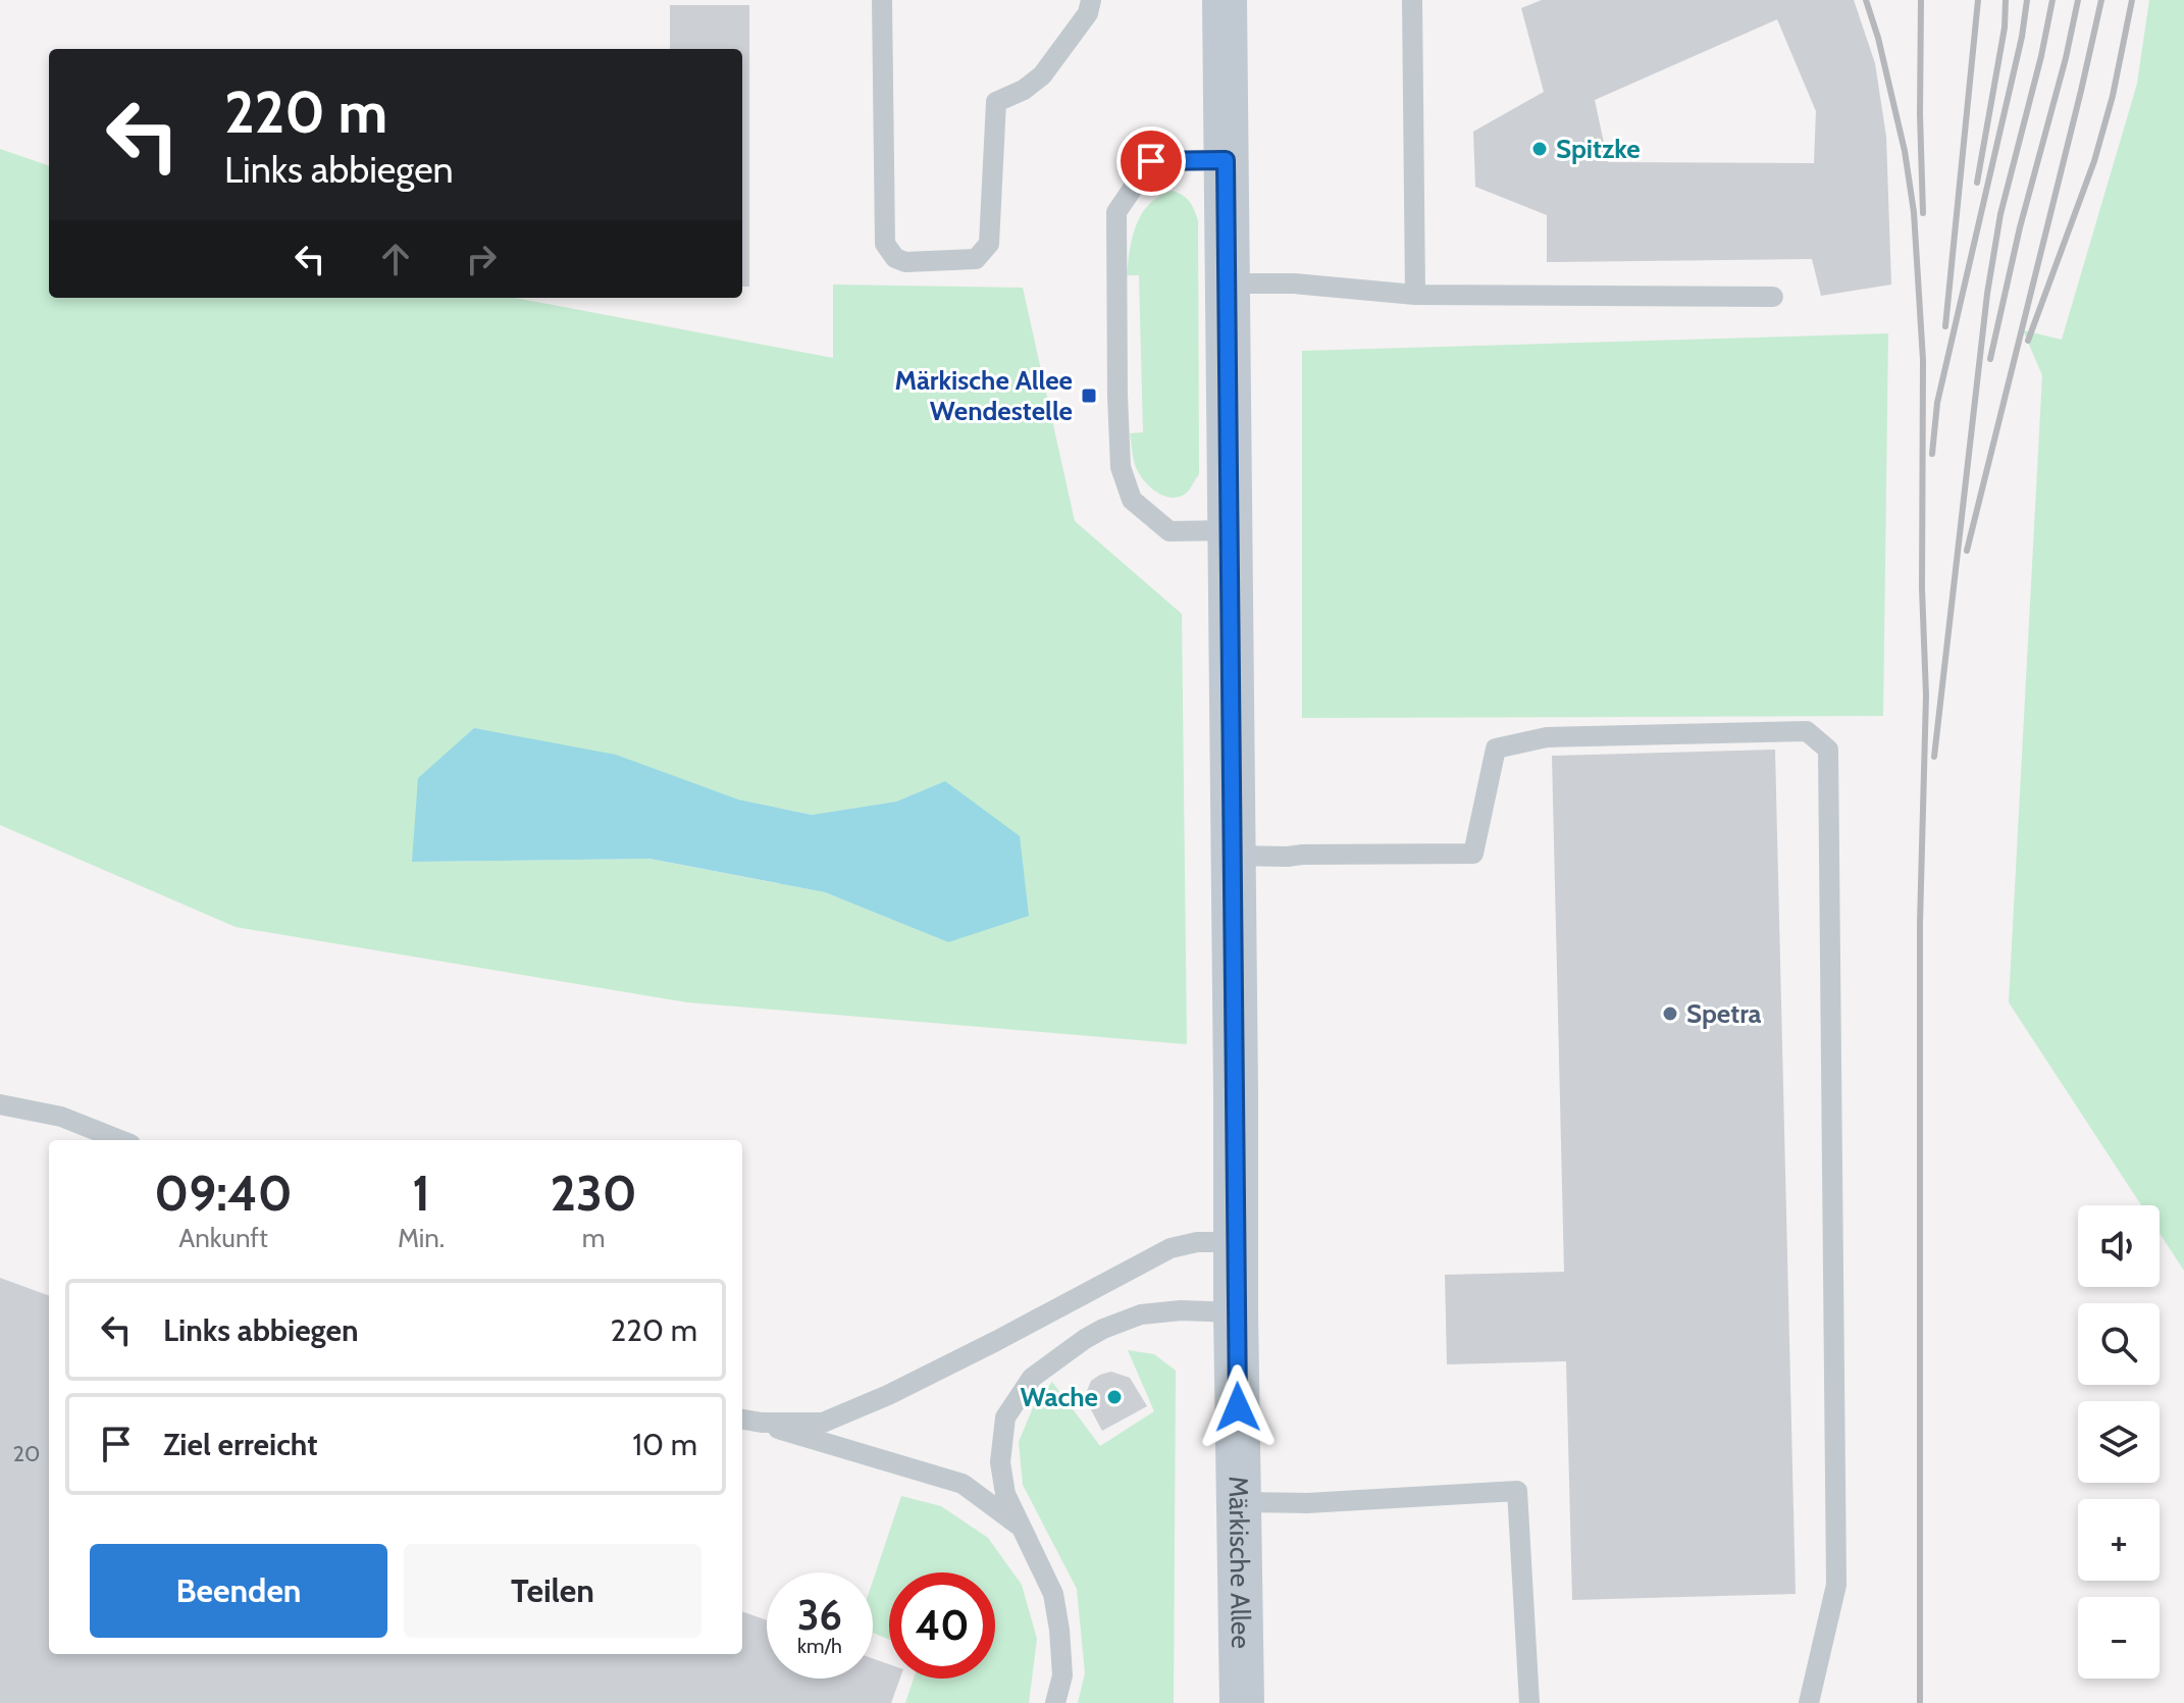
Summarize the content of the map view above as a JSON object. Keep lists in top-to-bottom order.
{
  "streets": {
    "street": ["Märkische Allee"]
  },
  "places": {
    "other": ["Spitzke", "Spetra", "Wache"],
    "transit": ["Märkische Allee Wendestelle"]
  },
  "house_numbers": ["20"],
  "page": {
    "turn": ["220 m", "Links abbiegen"],
    "eta": [
      "09:40",
      "Ankunft",
      "1",
      "Min.",
      "230",
      "m"
    ],
    "map_buttons": ["+", "−"],
    "list": [
      {
        "name": "Links abbiegen",
        "value": "220 m"
      },
      {
        "name": "Ziel erreicht",
        "value": "10 m"
      }
    ],
    "buttons": ["Beenden", "Teilen"],
    "speed": "36 km/h",
    "limit": "40"
  }
}
